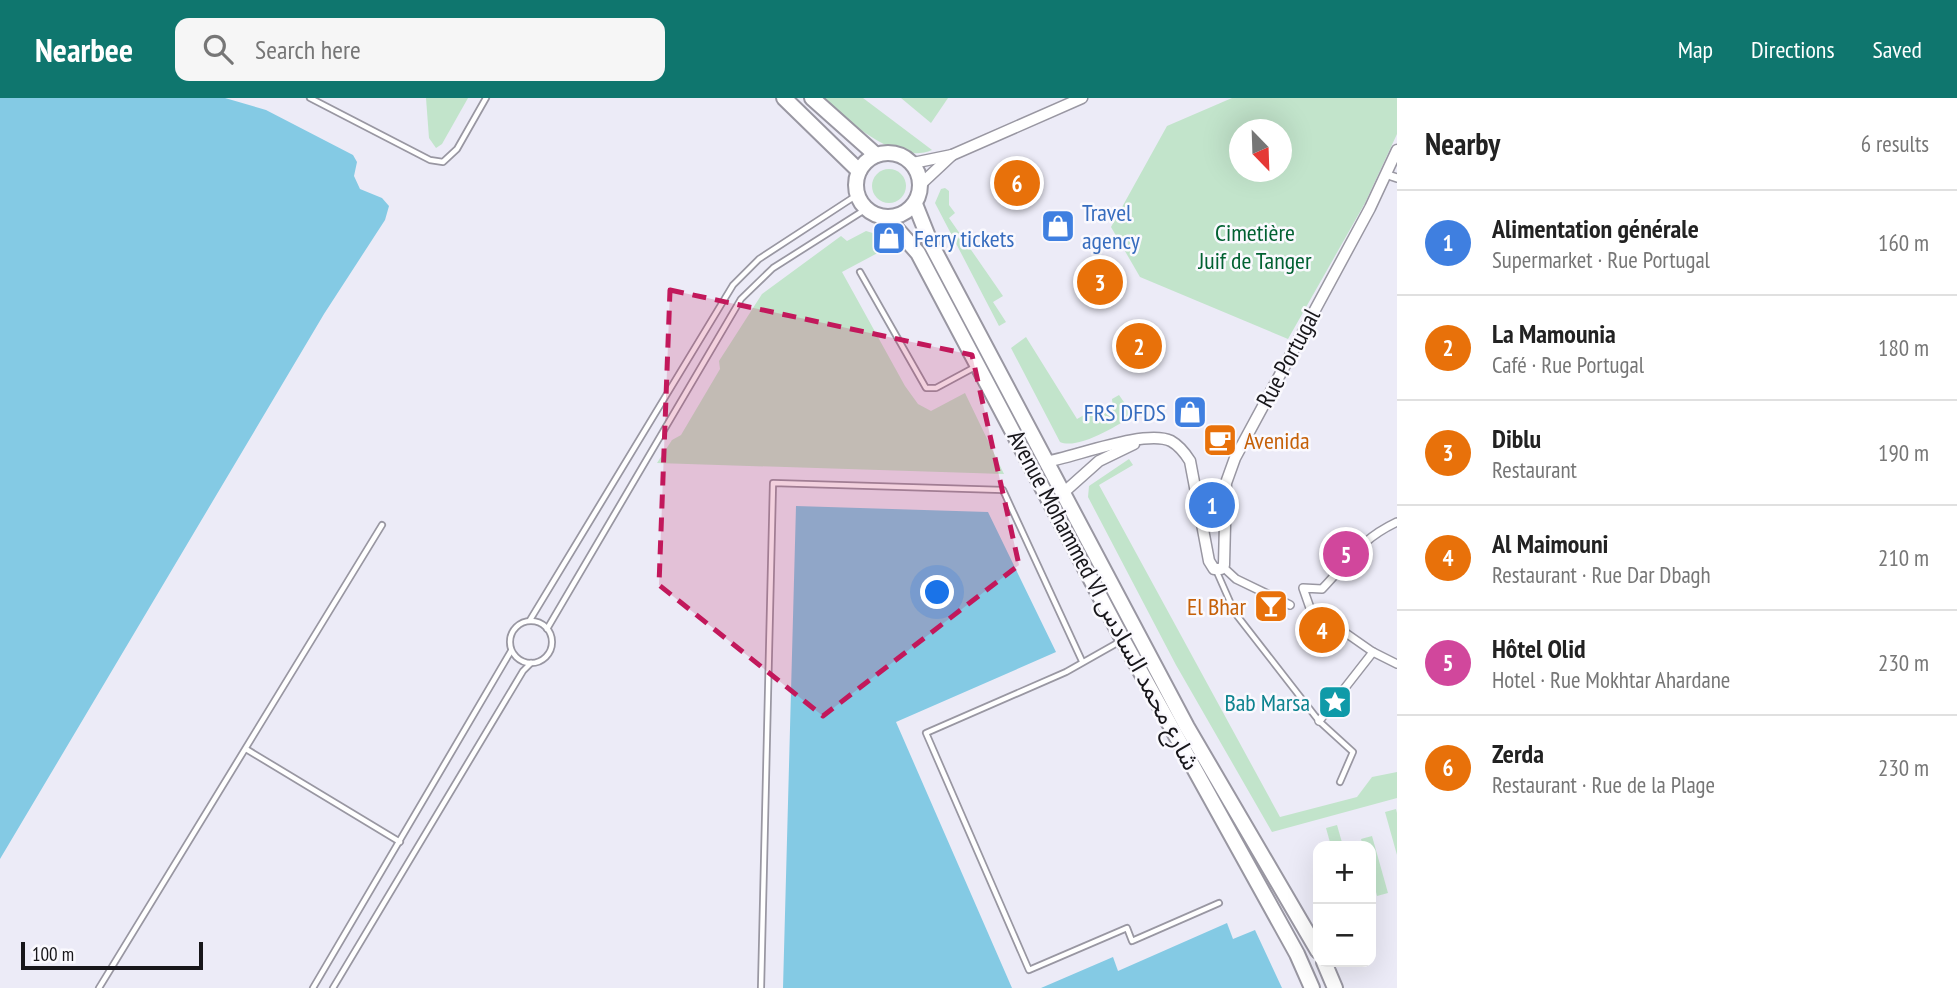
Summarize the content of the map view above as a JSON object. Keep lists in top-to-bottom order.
{
  "streets": {
    "main road": ["Avenue Mohammed VI شارع محمد السادس"],
    "street": ["Rue Portugal"]
  },
  "parks": ["Cimetière Juif de Tanger"],
  "places": {
    "shop": ["Travel agency", "Ferry tickets", "FRS DFDS"],
    "cafe": ["Avenida"],
    "bar": ["El Bhar"],
    "place": ["Bab Marsa"]
  },
  "scale_bar": "100 m",
  "north": "bottom right",
  "page": {
    "header": "Nearbee",
    "search": "Search here",
    "nav": ["Map", "Directions", "Saved"],
    "heading": ["Nearby", "6 results"],
    "pins": [
      "6",
      "3",
      "2",
      "1",
      "5",
      "4"
    ],
    "list": [
      {
        "mark": "1",
        "name": "Alimentation générale",
        "note": "Supermarket · Rue Portugal",
        "value": "160 m"
      },
      {
        "mark": "2",
        "name": "La Mamounia",
        "note": "Café · Rue Portugal",
        "value": "180 m"
      },
      {
        "mark": "3",
        "name": "Diblu",
        "note": "Restaurant",
        "value": "190 m"
      },
      {
        "mark": "4",
        "name": "Al Maimouni",
        "note": "Restaurant · Rue Dar Dbagh",
        "value": "210 m"
      },
      {
        "mark": "5",
        "name": "Hôtel Olid",
        "note": "Hotel · Rue Mokhtar Ahardane",
        "value": "230 m"
      },
      {
        "mark": "6",
        "name": "Zerda",
        "note": "Restaurant · Rue de la Plage",
        "value": "230 m"
      }
    ],
    "map_buttons": ["+", "−"],
    "scale": "100 m"
  }
}
